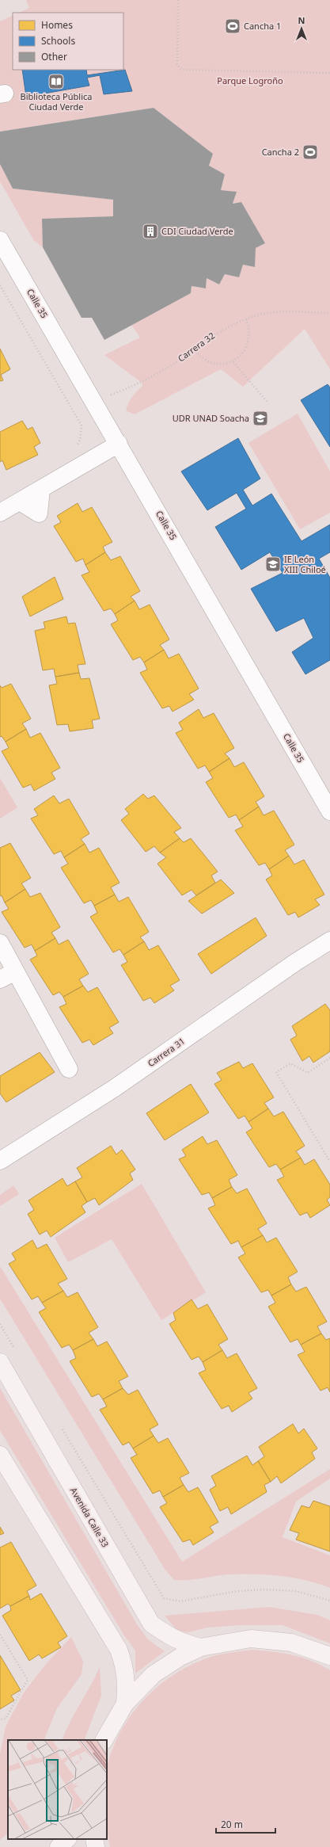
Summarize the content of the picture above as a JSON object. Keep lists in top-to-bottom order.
{
  "streets": {
    "main road": ["Avenida Calle 33"],
    "street": ["Calle 35", "Carrera 31"],
    "path": ["Carrera 32"]
  },
  "parks": ["Parque Logroño"],
  "places": {
    "sports": ["Cancha 1", "Cancha 2"],
    "library": ["Biblioteca Pública Ciudad Verde"],
    "building": ["CDI Ciudad Verde"],
    "school or university": ["UDR UNAD Soacha", "IE León XIII Chiloé"]
  },
  "legend": ["Homes", "Schools", "Other"],
  "scale_bar": "20 m",
  "north": "top"
}
